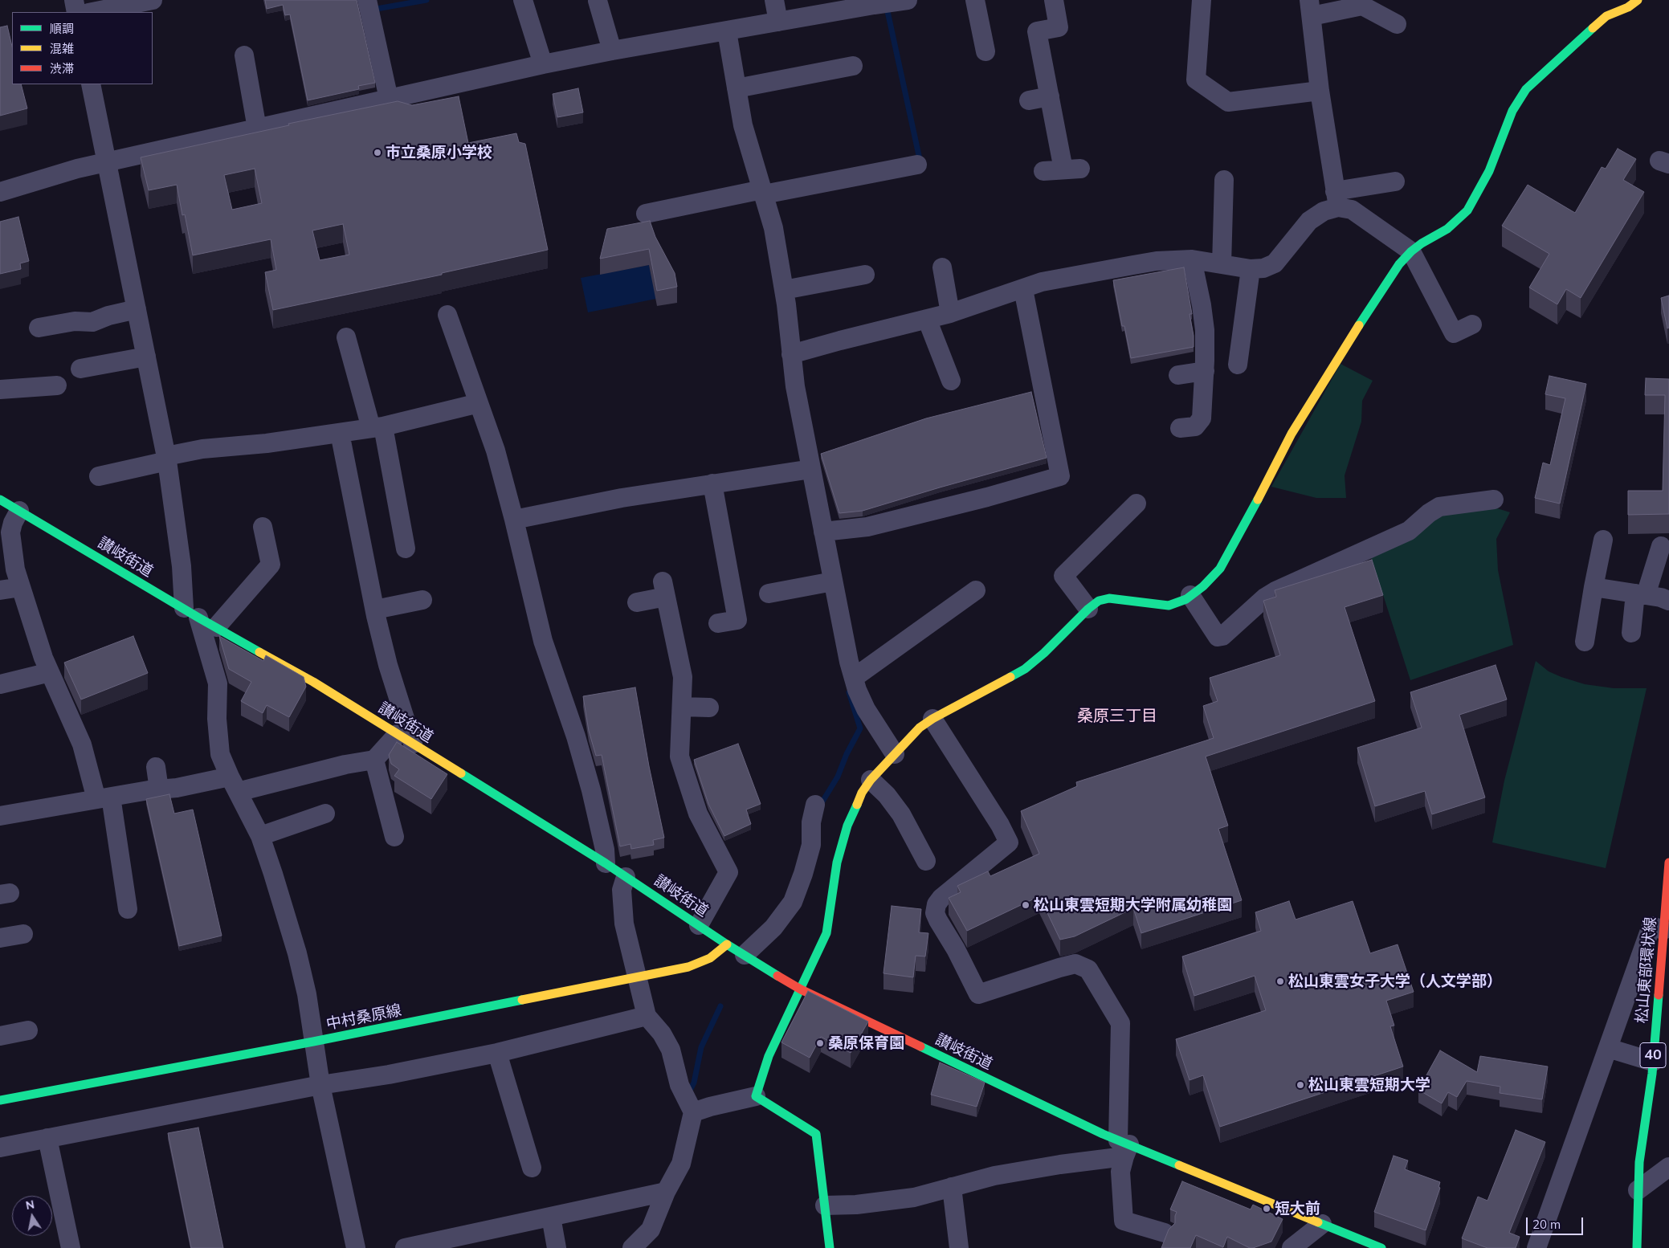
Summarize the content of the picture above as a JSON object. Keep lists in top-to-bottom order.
{
  "streets": {
    "street": [
      "讃岐街道",
      "松山東部環状線",
      "中村桑原線",
      "40"
    ]
  },
  "crossings": [
    ["讃岐街道", "中村桑原線"]
  ],
  "districts": ["桑原三丁目"],
  "places": [
    "市立桑原小学校",
    "松山東雲短期大学附属幼稚園",
    "松山東雲女子大学（人文学部）",
    "桑原保育園",
    "松山東雲短期大学",
    "短大前"
  ],
  "legend": ["順調", "混雑", "渋滞"],
  "scale_bar": "20 m",
  "north": "top"
}
